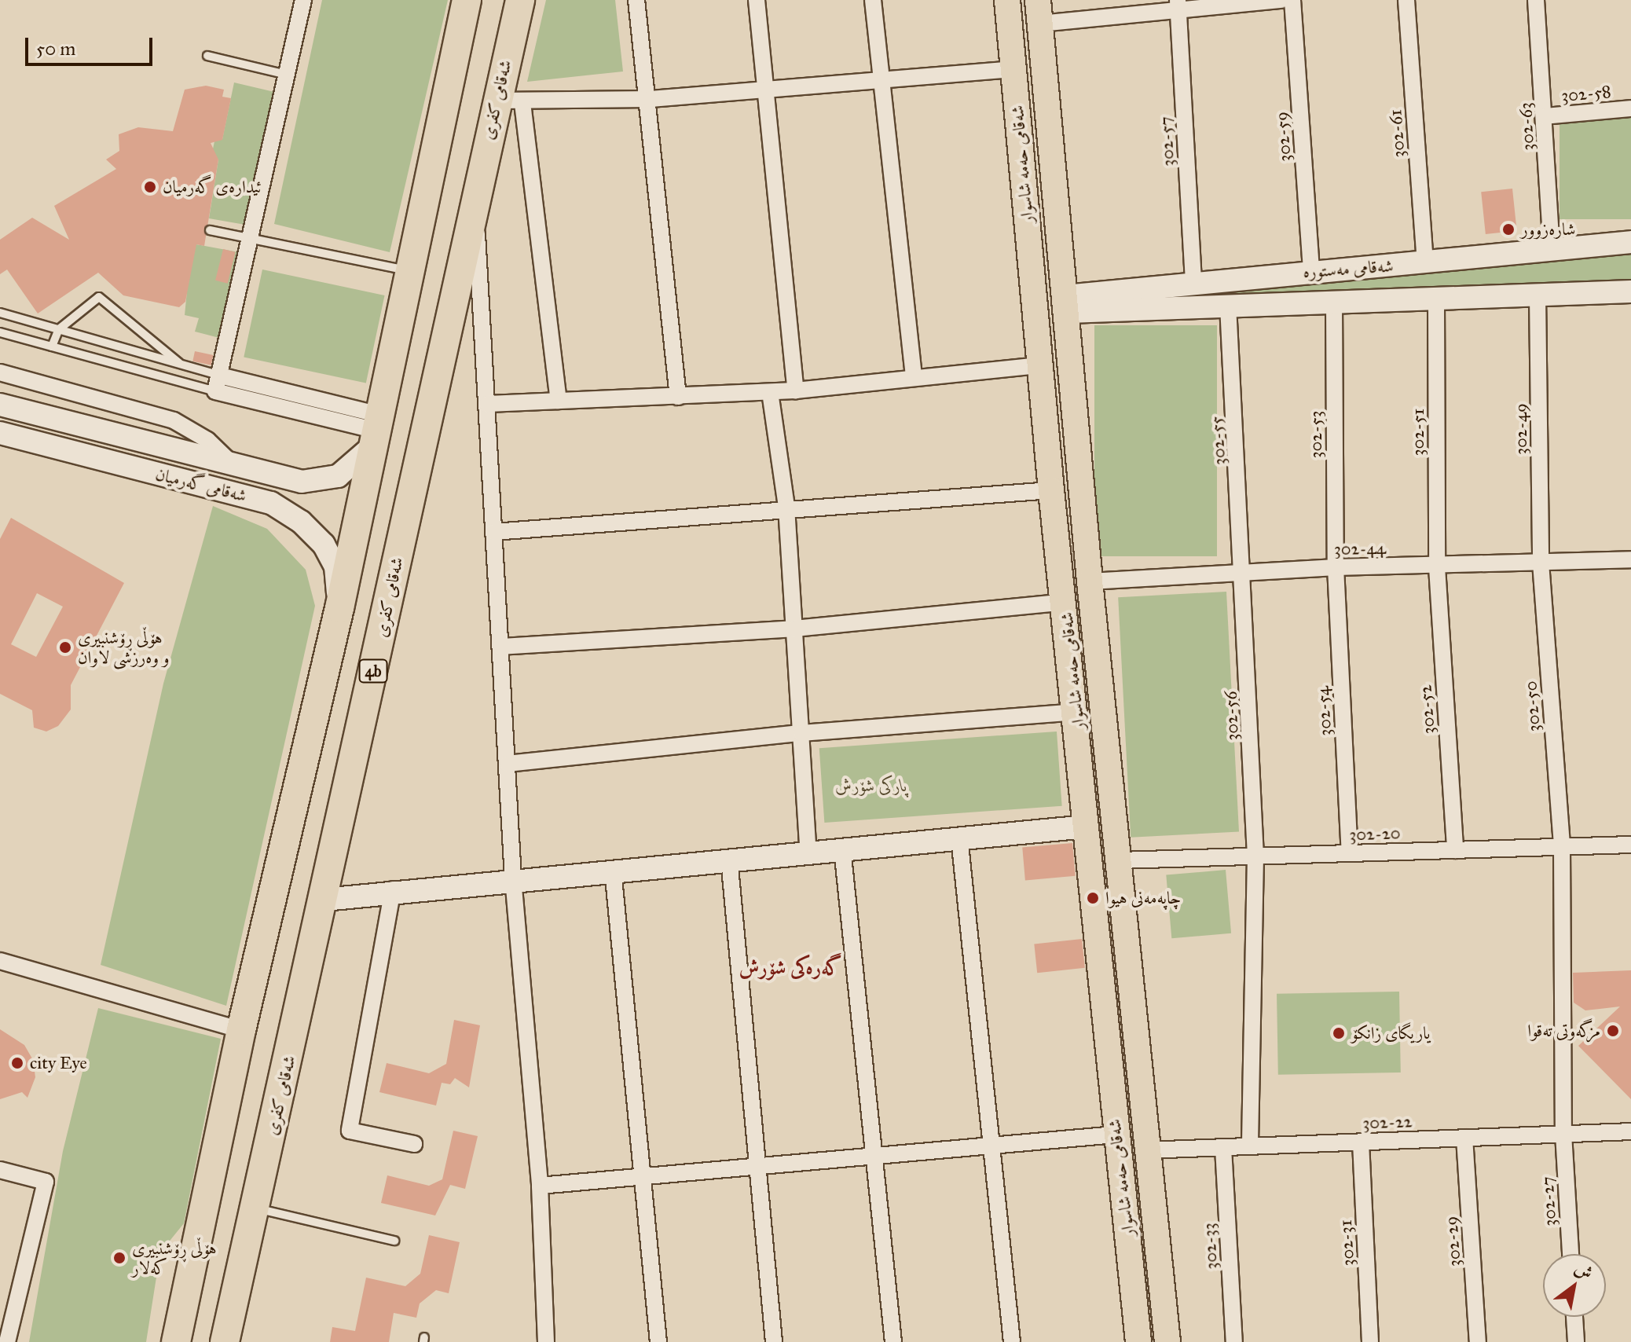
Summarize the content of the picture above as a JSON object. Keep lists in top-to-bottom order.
{
  "streets": {
    "highway": ["شەقامی کفری", "4b"],
    "main road": ["شەقامی حەمە شاسوار", "شەقامی مەستورە", "شەقامی گەرمیان"],
    "street": [
      "302-58",
      "302-63",
      "302-61",
      "302-59",
      "302-57",
      "302-49",
      "302-51",
      "302-53",
      "302-55",
      "302-44",
      "302-50",
      "302-52",
      "302-54",
      "302-56",
      "302-20",
      "302-22",
      "302-27",
      "302-29",
      "302-31",
      "302-33"
    ]
  },
  "crossings": [
    ["302-58", "302-63"],
    ["302-63", "شەقامی مەستورە"],
    ["302-61", "شەقامی مەستورە"],
    ["302-59", "شەقامی مەستورە"],
    ["302-57", "شەقامی مەستورە"],
    ["شەقامی حەمە شاسوار", "شەقامی مەستورە"],
    ["شەقامی حەمە شاسوار", "302-44"],
    ["شەقامی حەمە شاسوار", "302-20"],
    ["شەقامی حەمە شاسوار", "302-22"],
    ["شەقامی مەستورە", "302-49"],
    ["شەقامی مەستورە", "302-51"],
    ["شەقامی مەستورە", "302-53"],
    ["شەقامی مەستورە", "302-55"],
    ["302-49", "302-44"],
    ["302-49", "302-50"],
    ["302-51", "302-44"],
    ["302-51", "302-52"],
    ["302-53", "302-44"],
    ["302-53", "302-54"],
    ["302-55", "302-44"],
    ["302-55", "302-56"],
    ["302-44", "302-50"],
    ["302-44", "302-52"],
    ["302-44", "302-54"],
    ["302-44", "302-56"],
    ["302-50", "302-20"],
    ["302-50", "302-22"],
    ["302-50", "302-27"],
    ["302-52", "302-20"],
    ["302-54", "302-20"],
    ["302-56", "302-20"],
    ["302-56", "302-22"],
    ["302-22", "302-27"],
    ["302-22", "302-29"],
    ["302-22", "302-31"],
    ["302-22", "302-33"]
  ],
  "districts": ["گەرەکی شۆرش"],
  "parks": ["پارکی شۆرش"],
  "places": [
    "ئیدارەی گەرمیان",
    "شارەزوور",
    "هۆڵی ڕۆشنبیری و وەرزشی لاوان",
    "چاپەمەنی هیوا",
    "مزگه‌وتی ته‌قوا",
    "یاریگای زانکۆ",
    "city Eye",
    "هۆڵی ڕۆشنبیری کەلار"
  ],
  "scale_bar": "50 m",
  "north": "top right"
}
